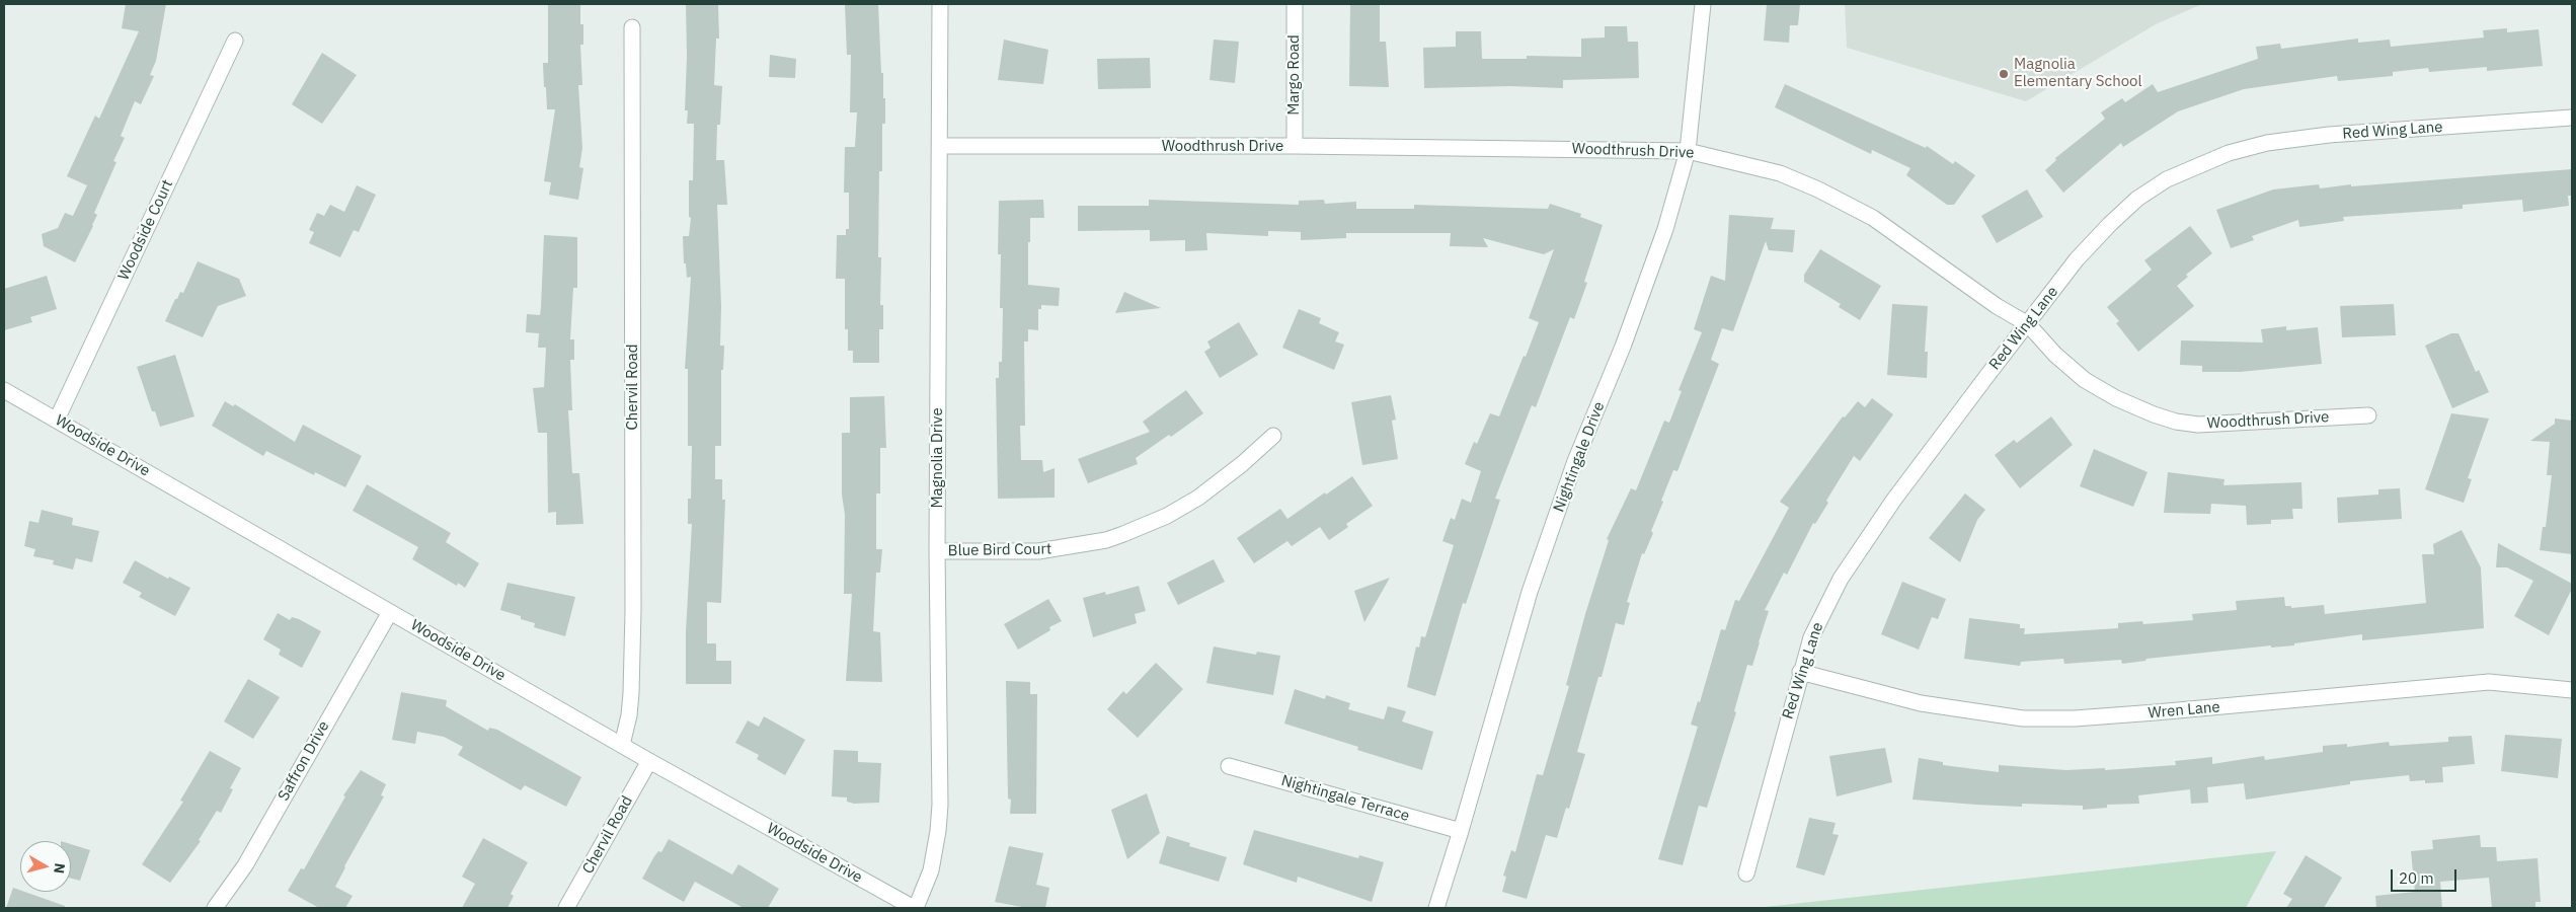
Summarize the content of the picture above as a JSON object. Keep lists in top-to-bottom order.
{
  "streets": {
    "street": [
      "Margo Road",
      "Red Wing Lane",
      "Woodthrush Drive",
      "Woodside Court",
      "Chervil Road",
      "Woodside Drive",
      "Nightingale Drive",
      "Magnolia Drive",
      "Blue Bird Court",
      "Wren Lane",
      "Saffron Drive",
      "Nightingale Terrace"
    ]
  },
  "crossings": [
    ["Margo Road", "Woodthrush Drive"],
    ["Red Wing Lane", "Woodthrush Drive"],
    ["Red Wing Lane", "Wren Lane"],
    ["Woodthrush Drive", "Nightingale Drive"],
    ["Woodthrush Drive", "Magnolia Drive"],
    ["Woodside Court", "Woodside Drive"],
    ["Chervil Road", "Woodside Drive"],
    ["Woodside Drive", "Magnolia Drive"],
    ["Woodside Drive", "Saffron Drive"],
    ["Nightingale Drive", "Nightingale Terrace"],
    ["Magnolia Drive", "Blue Bird Court"]
  ],
  "places": ["Magnolia Elementary School"],
  "scale_bar": "20 m",
  "north": "right"
}
